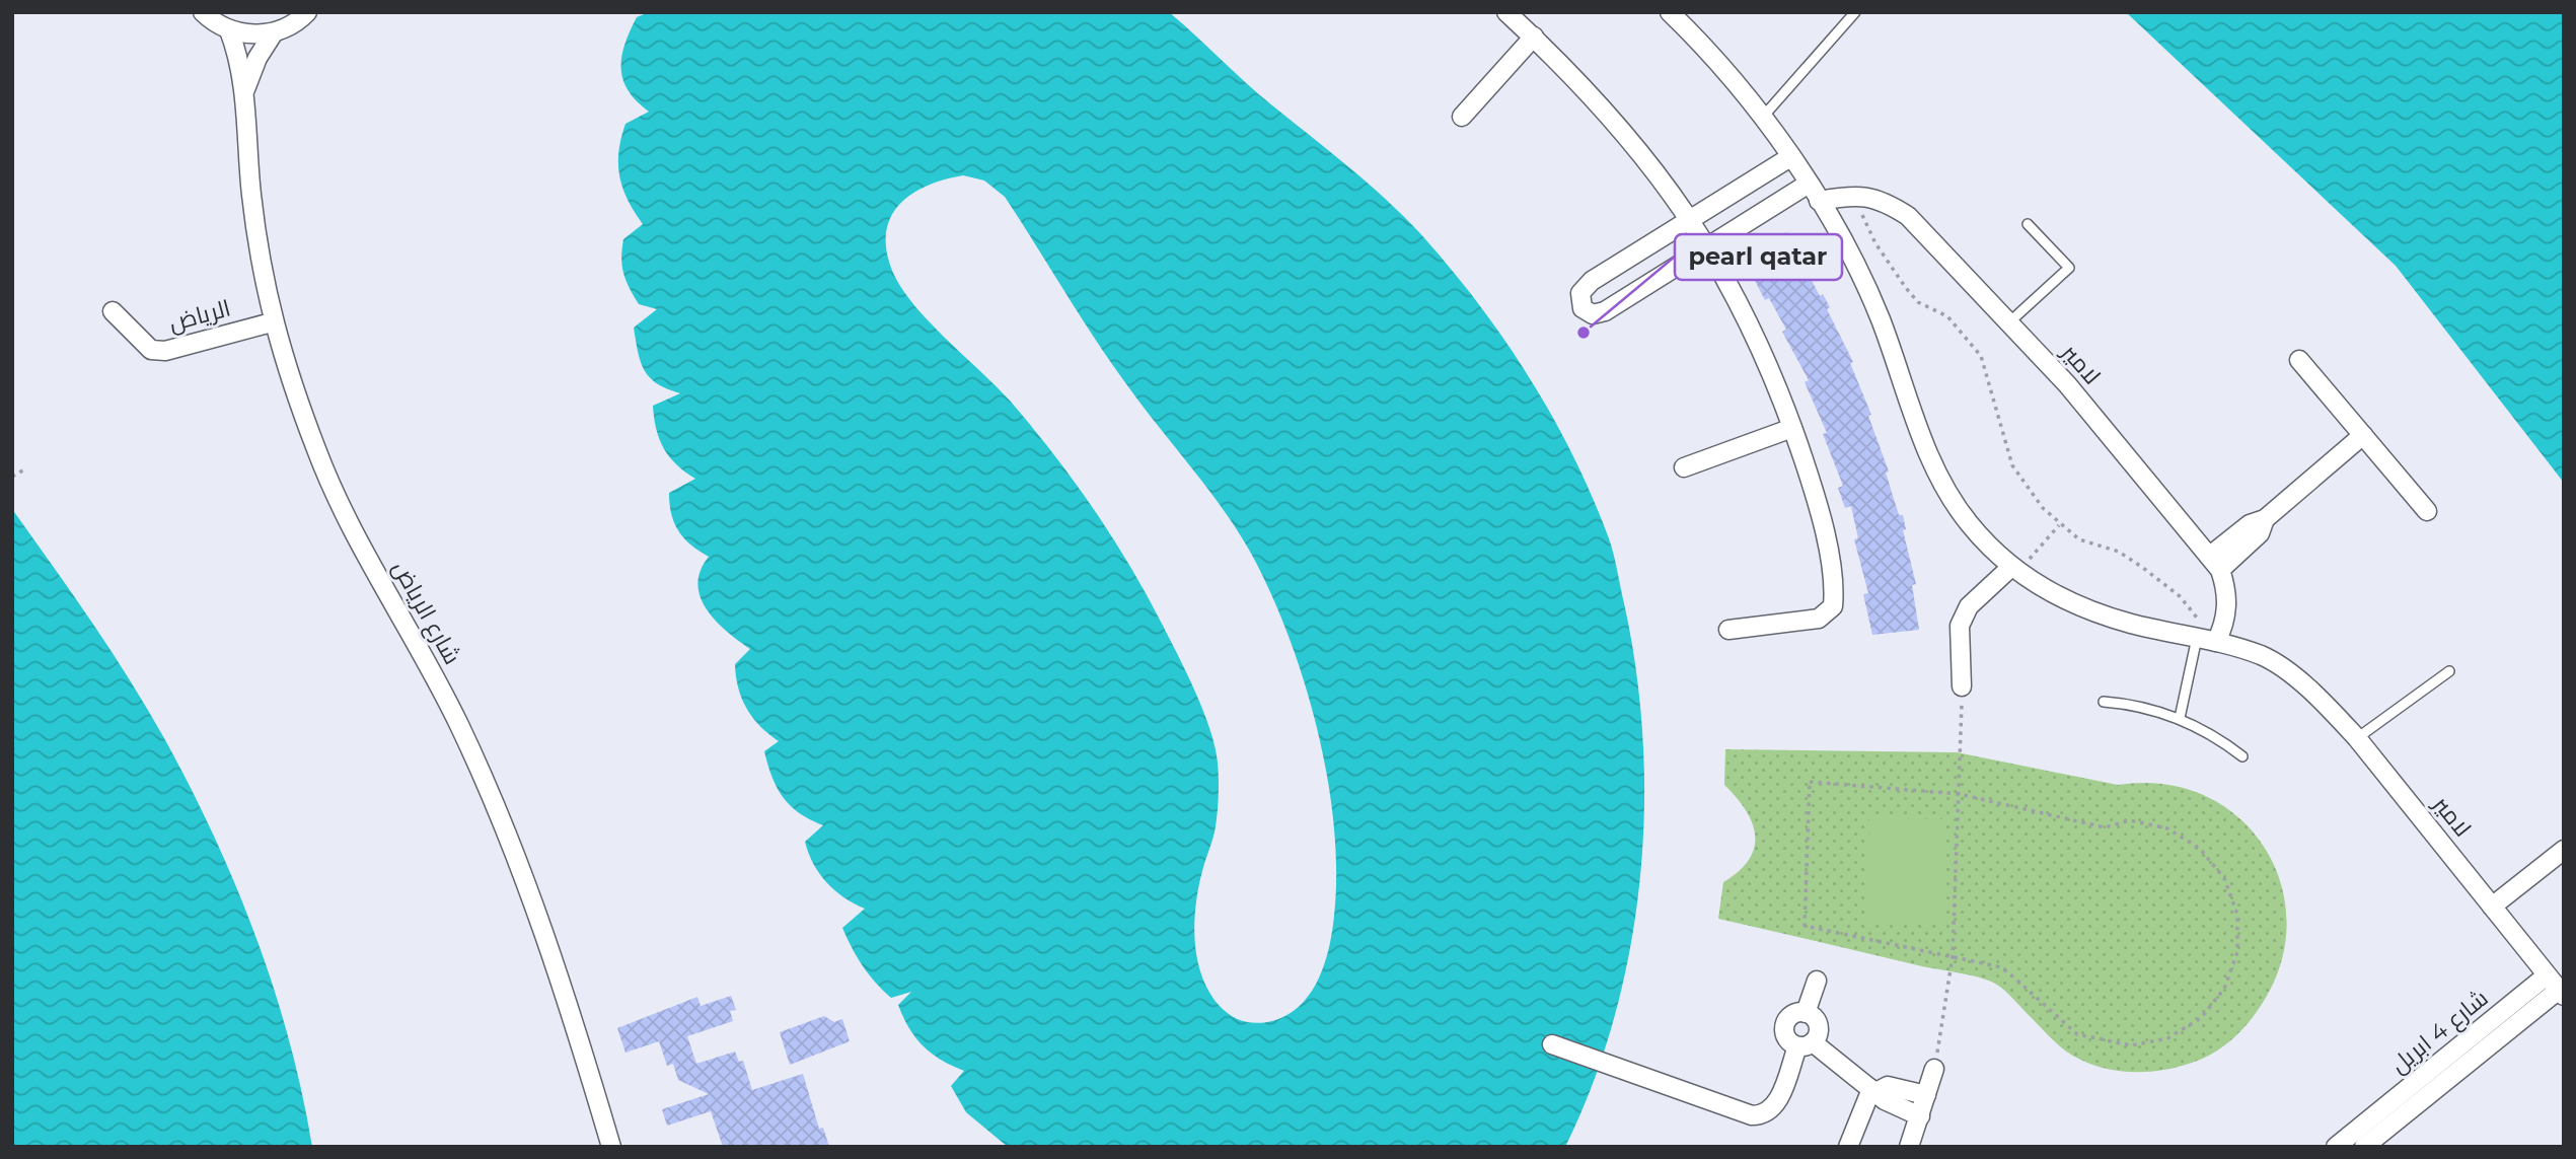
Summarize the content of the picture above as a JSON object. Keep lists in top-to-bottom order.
{
  "streets": {
    "street": [
      "الرياض",
      "لامير",
      "شارع الرياض",
      "شارع 4 ابريل"
    ]
  },
  "crossings": [
    ["الرياض", "شارع الرياض"],
    ["لامير", "شارع 4 ابريل"]
  ],
  "places": ["pearl qatar"]
}
